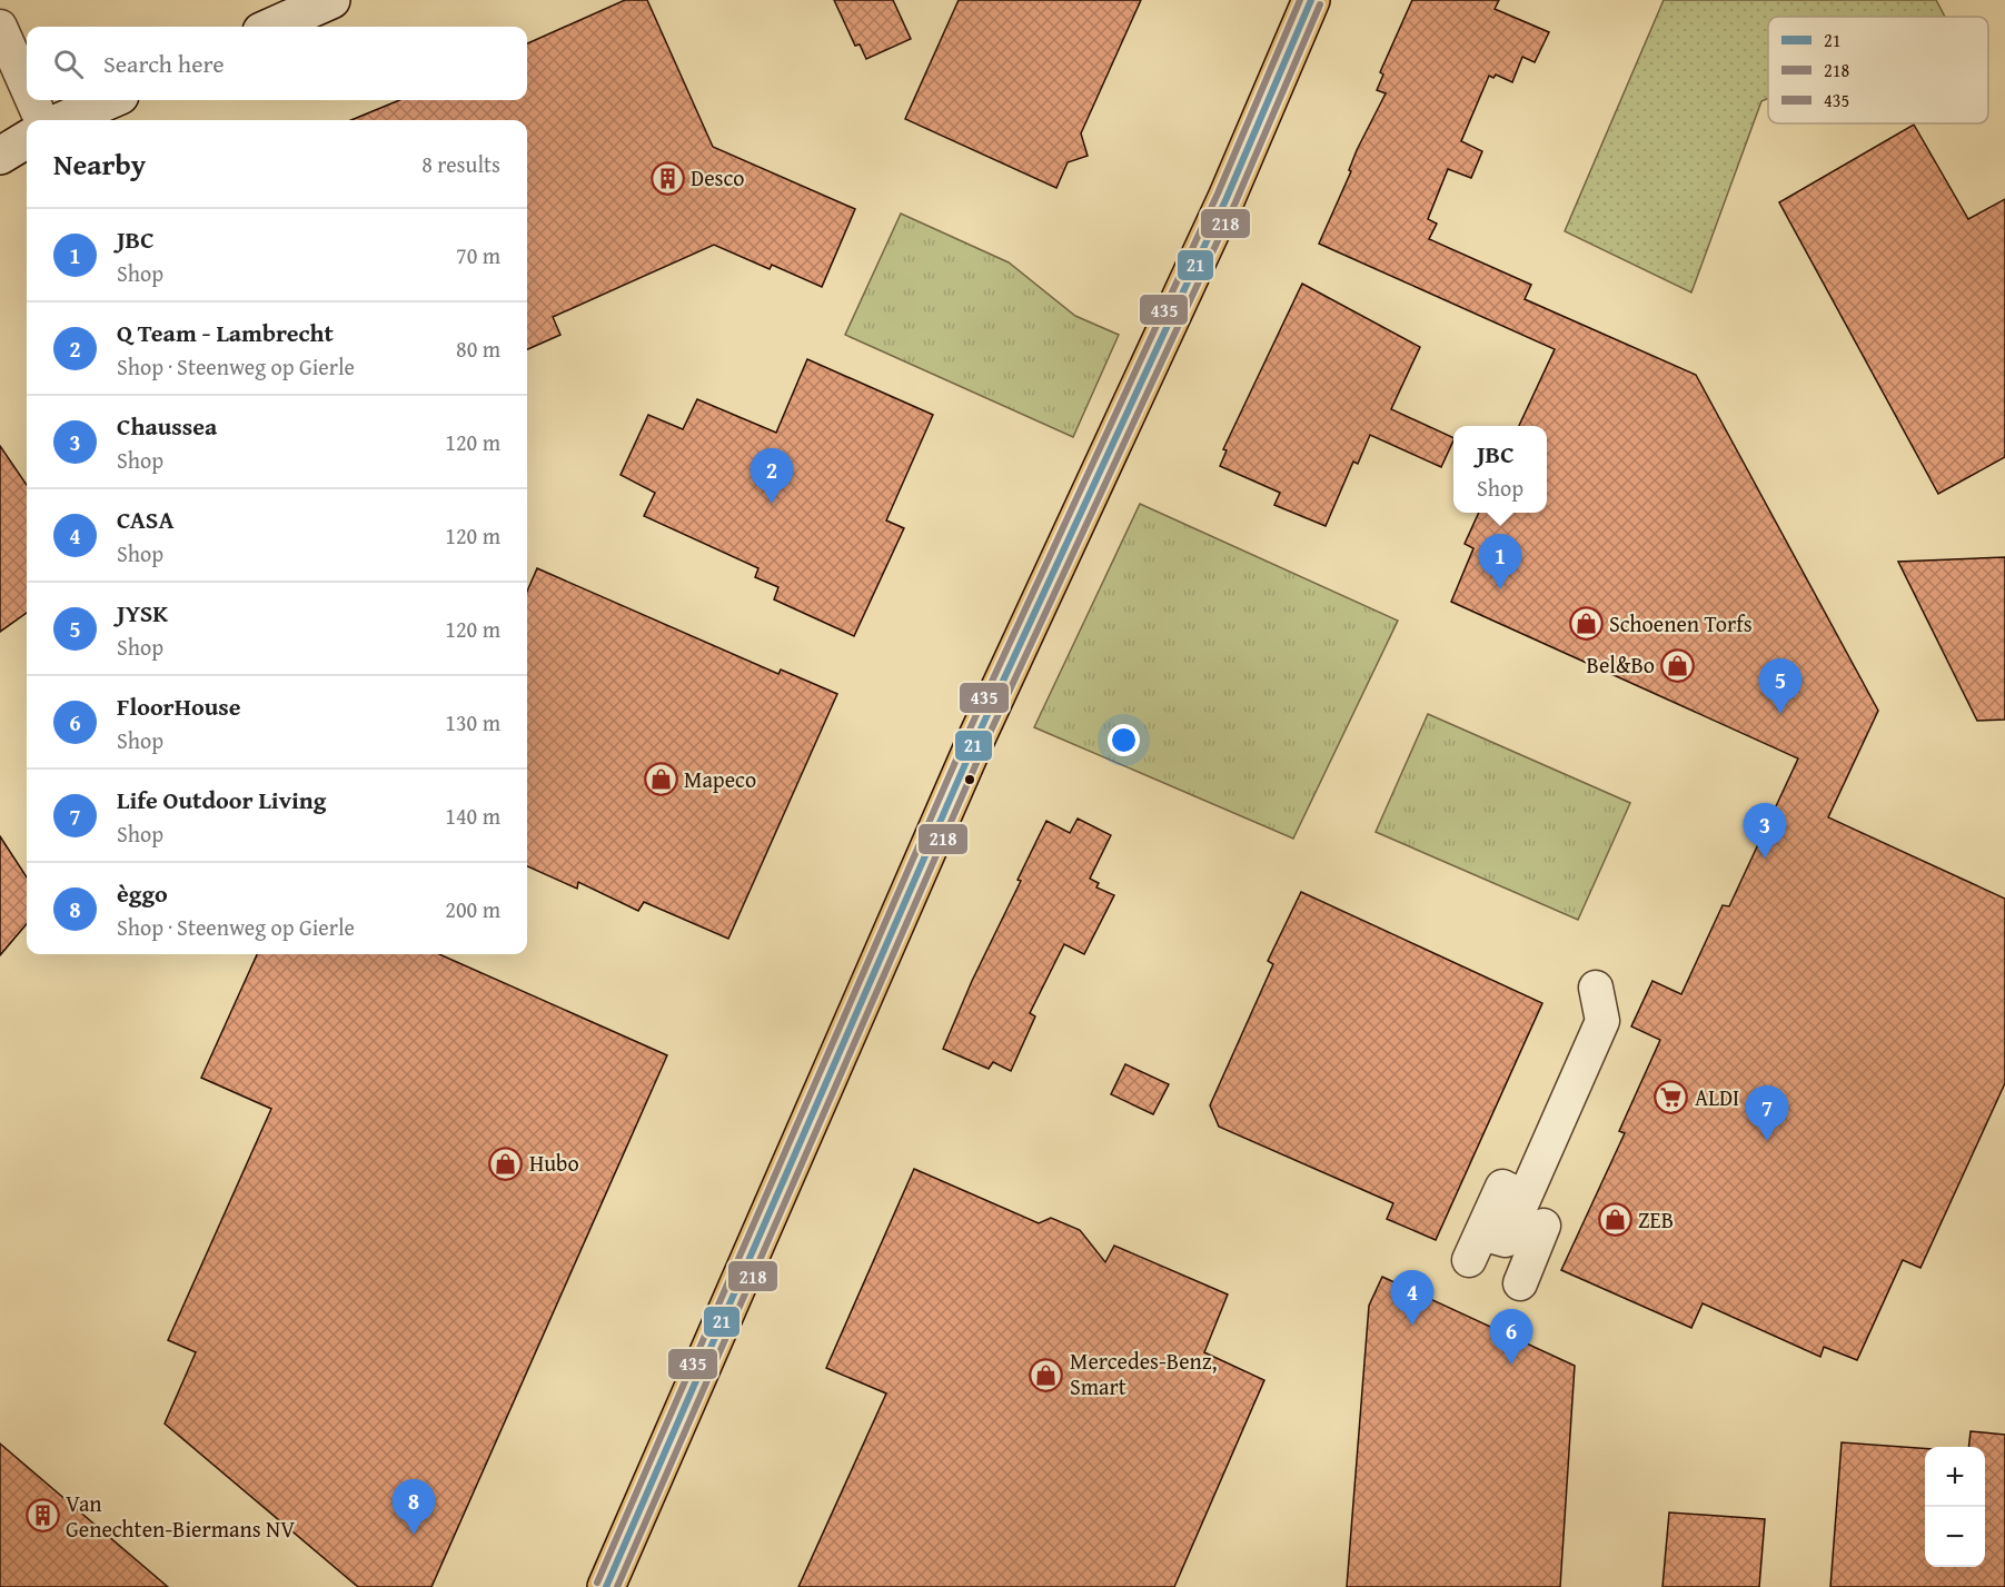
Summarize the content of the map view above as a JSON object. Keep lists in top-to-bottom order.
{
  "places": {
    "building": ["Desco", "Van Genechten-Biermans NV"],
    "shop": [
      "Schoenen Torfs",
      "Bel&Bo",
      "Mapeco",
      "Hubo",
      "ZEB",
      "Mercedes-Benz, Smart"
    ],
    "supermarket": ["ALDI"]
  },
  "lines": ["transit line 21", "transit line 435", "transit line 218"],
  "legend": ["21", "218", "435"],
  "page": {
    "search": "Search here",
    "heading": ["Nearby", "8 results"],
    "list": [
      {
        "mark": "1",
        "name": "JBC",
        "note": "Shop",
        "value": "70 m"
      },
      {
        "mark": "2",
        "name": "Q Team - Lambrecht",
        "note": "Shop · Steenweg op Gierle",
        "value": "80 m"
      },
      {
        "mark": "3",
        "name": "Chaussea",
        "note": "Shop",
        "value": "120 m"
      },
      {
        "mark": "4",
        "name": "CASA",
        "note": "Shop",
        "value": "120 m"
      },
      {
        "mark": "5",
        "name": "JYSK",
        "note": "Shop",
        "value": "120 m"
      },
      {
        "mark": "6",
        "name": "FloorHouse",
        "note": "Shop",
        "value": "130 m"
      },
      {
        "mark": "7",
        "name": "Life Outdoor Living",
        "note": "Shop",
        "value": "140 m"
      },
      {
        "mark": "8",
        "name": "èggo",
        "note": "Shop · Steenweg op Gierle",
        "value": "200 m"
      }
    ],
    "popup": ["JBC", "Shop"],
    "pins": [
      "2",
      "1",
      "5",
      "3",
      "7",
      "4",
      "6",
      "8"
    ],
    "map_buttons": ["+", "−"]
  }
}
